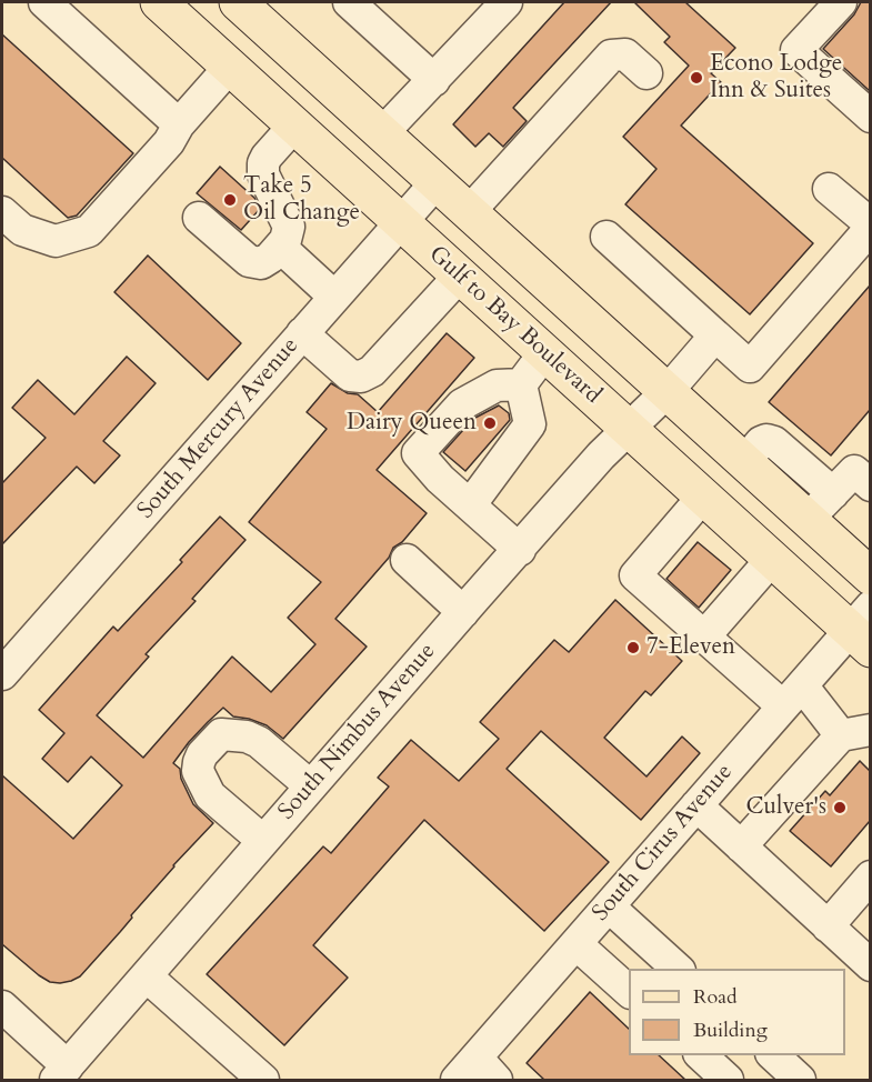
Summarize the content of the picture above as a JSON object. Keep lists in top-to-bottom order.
{
  "streets": {
    "main road": ["Gulf to Bay Boulevard"],
    "street": ["South Mercury Avenue", "South Nimbus Avenue", "South Cirus Avenue"]
  },
  "crossings": [
    ["Gulf to Bay Boulevard", "South Mercury Avenue"],
    ["Gulf to Bay Boulevard", "South Nimbus Avenue"],
    ["Gulf to Bay Boulevard", "South Cirus Avenue"]
  ],
  "places": [
    "Econo Lodge Inn & Suites",
    "Take 5 Oil Change",
    "Dairy Queen",
    "7-Eleven",
    "Culver's"
  ],
  "legend": ["Road", "Building"]
}
